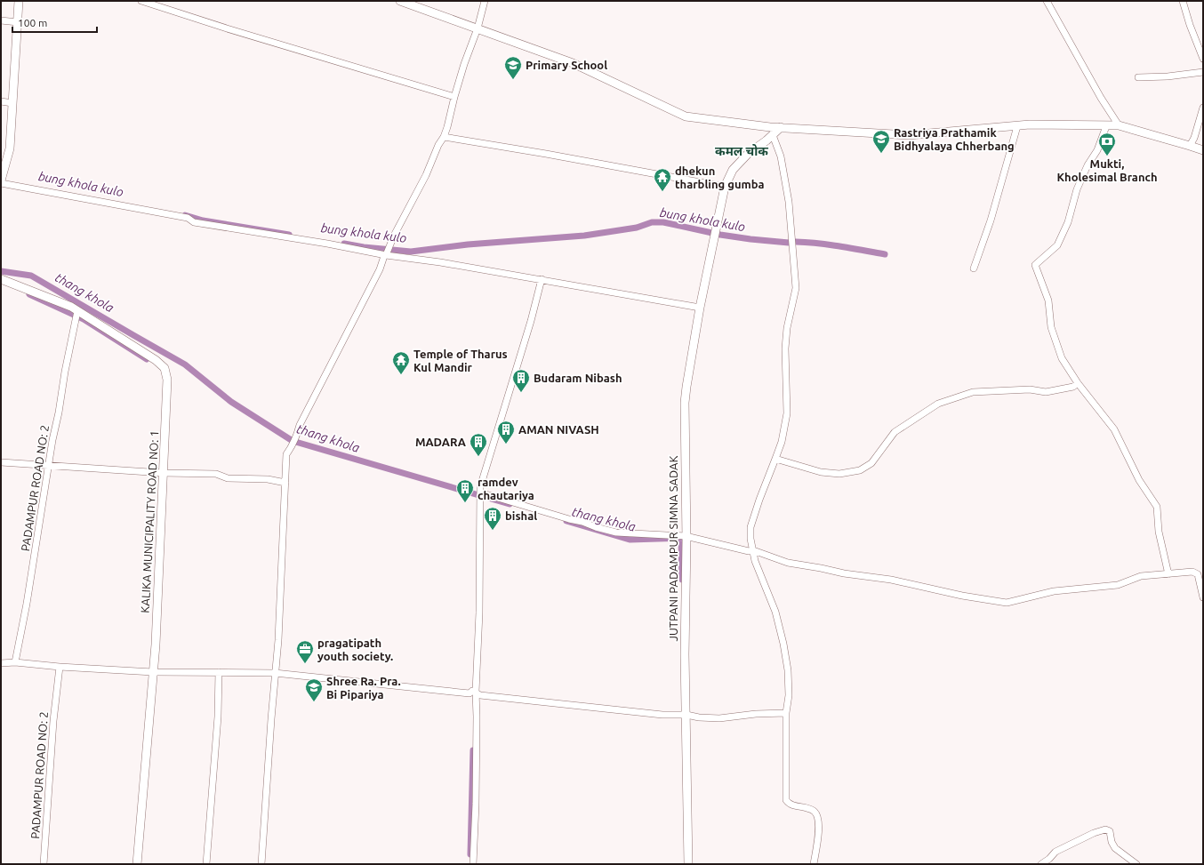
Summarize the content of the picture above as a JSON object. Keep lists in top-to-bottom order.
{
  "streets": {
    "street": ["PADAMPUR ROAD NO: 2", "KALIKA MUNICIPALITY ROAD NO: 1", "JUTPANI PADAMPUR SIMNA SADAK"]
  },
  "crossings": [
    ["PADAMPUR ROAD NO: 2", "KALIKA MUNICIPALITY ROAD NO: 1"]
  ],
  "districts": ["कमल चोक"],
  "water": ["bung khola kulo", "thang khola"],
  "places": {
    "school or university": ["Primary School", "Rastriya Prathamik Bidhyalaya Chherbang", "Shree Ra. Pra. Bi Pipariya"],
    "bank": ["Mukti, Kholesimal Branch"],
    "temple": ["dhekun tharbling gumba", "Temple of Tharus Kul Mandir"],
    "building": [
      "Budaram Nibash",
      "AMAN NIVASH",
      "MADARA",
      "ramdev chautariya",
      "bishal"
    ],
    "office": ["pragatipath youth society."]
  },
  "scale_bar": "100 m"
}
